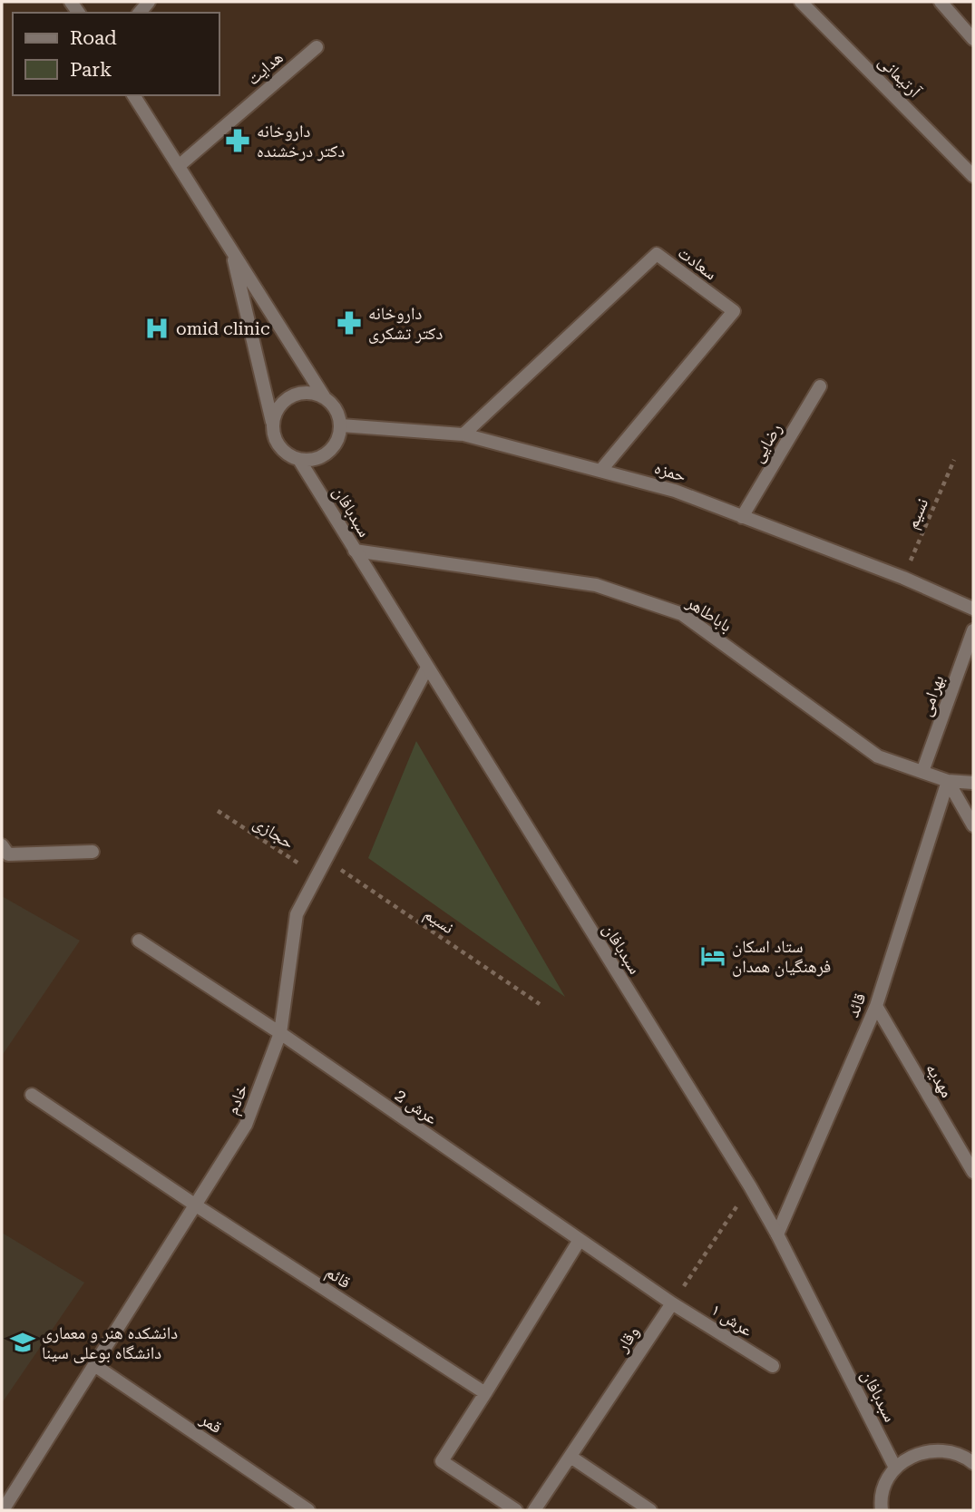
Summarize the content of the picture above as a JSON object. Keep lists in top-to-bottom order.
{
  "streets": {
    "street": [
      "هدایت",
      "آرتیمانی",
      "سعادت",
      "رضایی",
      "حمزه",
      "سبدبافان",
      "باباطاهر",
      "بهرامی",
      "قائد",
      "مهدیه",
      "خادم",
      "عرش 2",
      "قائم",
      "عرش ۱",
      "وقار",
      "قمر"
    ],
    "path": ["نسیم", "حجازی"]
  },
  "crossings": [
    ["سعادت", "حمزه"],
    ["رضایی", "حمزه"],
    ["حمزه", "سبدبافان"],
    ["حمزه", "نسیم"],
    ["سبدبافان", "باباطاهر"],
    ["سبدبافان", "قائد"],
    ["سبدبافان", "خادم"],
    ["نسیم", "خادم"],
    ["باباطاهر", "بهرامی"],
    ["باباطاهر", "قائد"],
    ["حجازی", "خادم"],
    ["قائد", "مهدیه"],
    ["خادم", "عرش 2"],
    ["خادم", "قائم"],
    ["خادم", "قمر"],
    ["عرش 2", "عرش ۱"],
    ["عرش 2", "وقار"],
    ["عرش ۱", "وقار"]
  ],
  "places": {
    "pharmacy": ["داروخانه دکتر درخشنده", "داروخانه دکتر تشکری"],
    "hospital": ["omid clinic"],
    "hotel": ["ستاد اسکان فرهنگیان همدان"],
    "school or university": ["دانشکده هنر و معماری دانشگاه بوعلی سینا"]
  },
  "legend": ["Road", "Park"]
}
